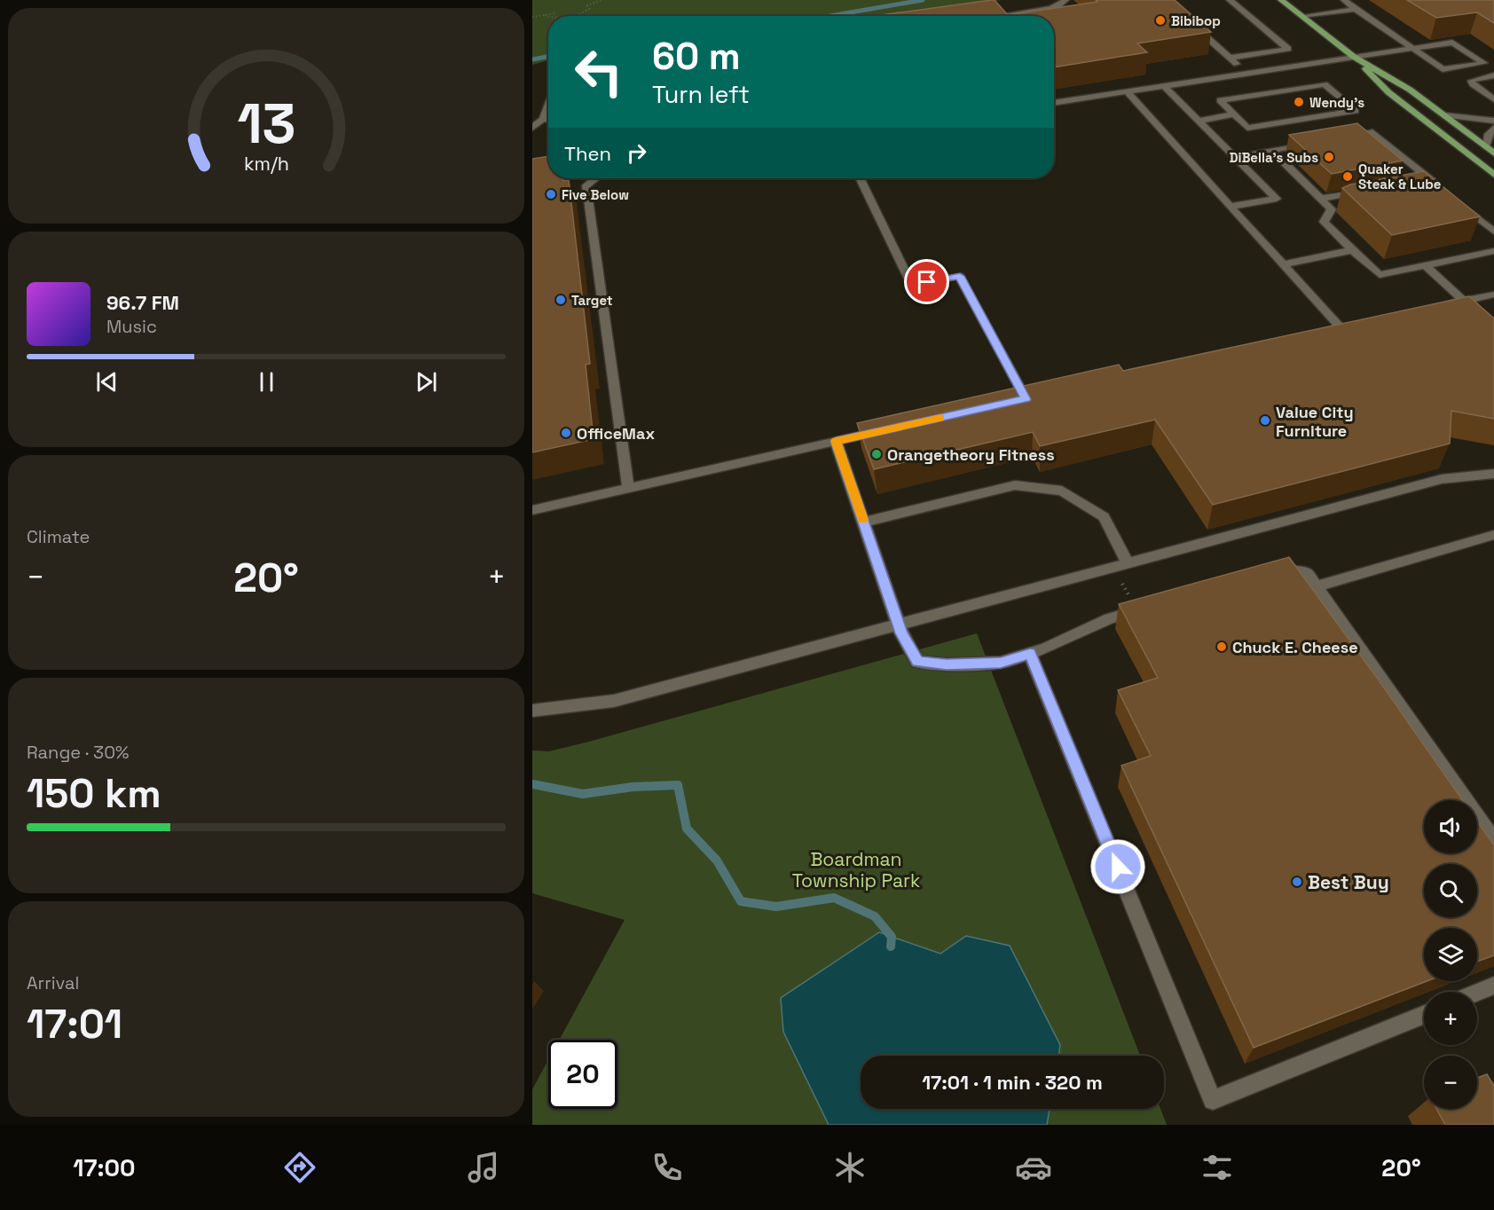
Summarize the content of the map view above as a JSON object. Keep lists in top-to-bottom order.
{
  "parks": ["Boardman Township Park"],
  "places": [
    "Bibibop",
    "Wendy's",
    "DiBella's Subs",
    "Quaker Steak & Lube",
    "Five Below",
    "Target",
    "Value City Furniture",
    "OfficeMax",
    "Orangetheory Fitness",
    "Chuck E. Cheese",
    "Best Buy"
  ],
  "page": {
    "turn": ["60 m", "Turn left"],
    "then": "Then",
    "song": ["96.7 FM", "Music"],
    "tile": [
      "Climate",
      ["Range · 30%", "150 km"],
      ["Arrival", "17:01"]
    ],
    "heat": ["−", "20°", "+"],
    "map_buttons": ["+", "−"],
    "limit": "20",
    "trip": "17:01 · 1 min · 320 m",
    "tabs": ["17:00", "20°"],
    "gauge": ["13", "km/h"]
  }
}
